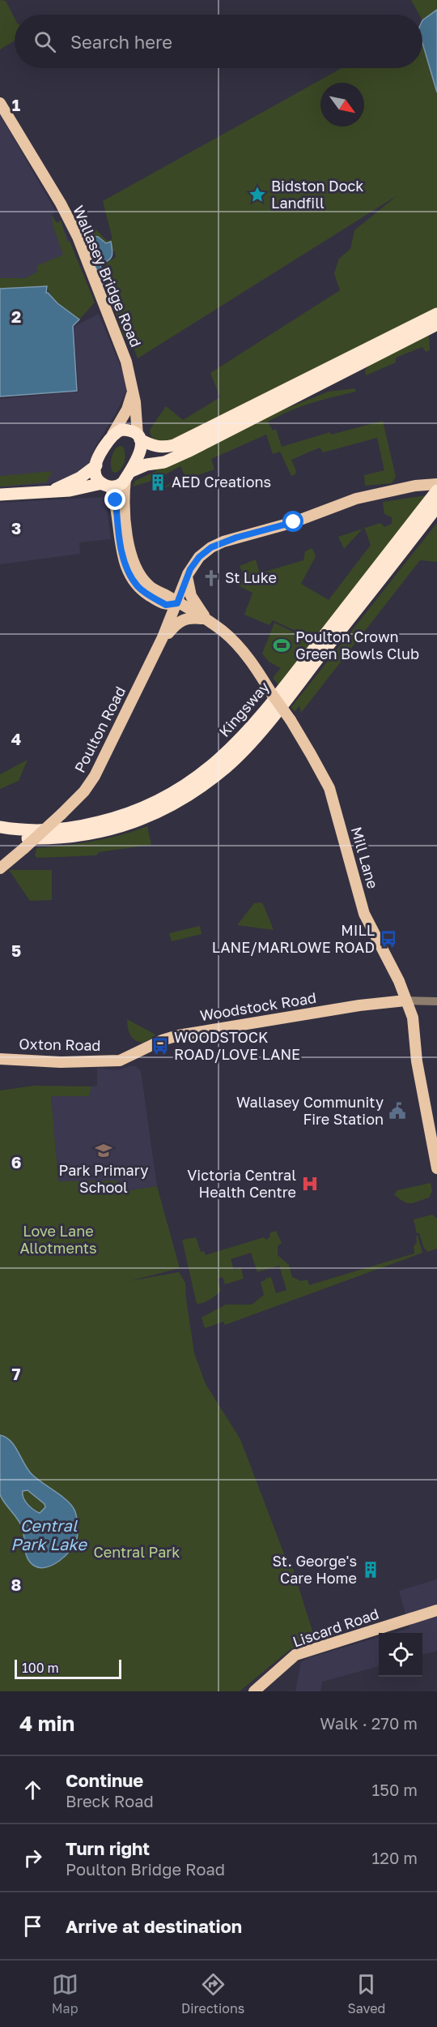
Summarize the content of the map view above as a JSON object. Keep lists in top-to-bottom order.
{
  "streets": {
    "highway": ["Kingsway"],
    "main road": [
      "Wallasey Bridge Road",
      "Poulton Road",
      "Mill Lane",
      "Woodstock Road",
      "Oxton Road",
      "Liscard Road"
    ]
  },
  "crossings": [
    ["Poulton Road", "Mill Lane"],
    ["Mill Lane", "Woodstock Road"],
    ["Woodstock Road", "Oxton Road"]
  ],
  "water": ["Central Park Lake"],
  "parks": ["Love Lane Allotments", "Central Park"],
  "places": {
    "place": ["Bidston Dock Landfill"],
    "building": ["AED Creations", "St. George's Care Home"],
    "church": ["St Luke"],
    "sports": ["Poulton Crown Green Bowls Club"],
    "bus stop": ["MILL LANE/MARLOWE ROAD", "WOODSTOCK ROAD/LOVE LANE"],
    "public building": ["Wallasey Community Fire Station"],
    "school or university": ["Park Primary School"],
    "hospital": ["Victoria Central Health Centre"]
  },
  "scale_bar": "100 m",
  "north": "bottom right",
  "page": {
    "search": "Search here",
    "scale": "100 m",
    "heading": ["4 min", "Walk · 270 m"],
    "list": [
      ["Continue", "Breck Road", "150 m"],
      ["Turn right", "Poulton Bridge Road", "120 m"],
      "Arrive at destination"
    ],
    "nav": ["Map", "Directions", "Saved"]
  },
  "grid": {
    "rows": [
      "1",
      "2",
      "3",
      "4",
      "5",
      "6",
      "7",
      "8"
    ]
  }
}
